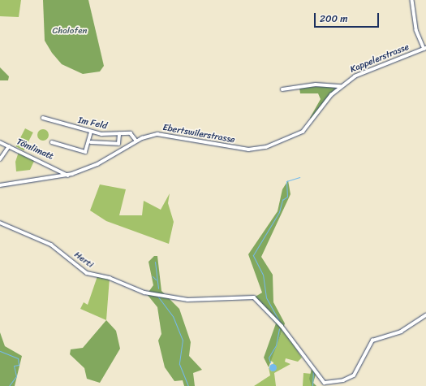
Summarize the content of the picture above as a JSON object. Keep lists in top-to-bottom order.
{
  "streets": {
    "street": [
      "Kappelerstrasse",
      "Im Feld",
      "Ebertswilerstrasse",
      "Tömlimatt",
      "Herti"
    ]
  },
  "crossings": [
    ["Kappelerstrasse", "Ebertswilerstrasse"],
    ["Im Feld", "Ebertswilerstrasse"],
    ["Ebertswilerstrasse", "Tömlimatt"]
  ],
  "parks": ["Chalofen"],
  "scale_bar": "200 m"
}
